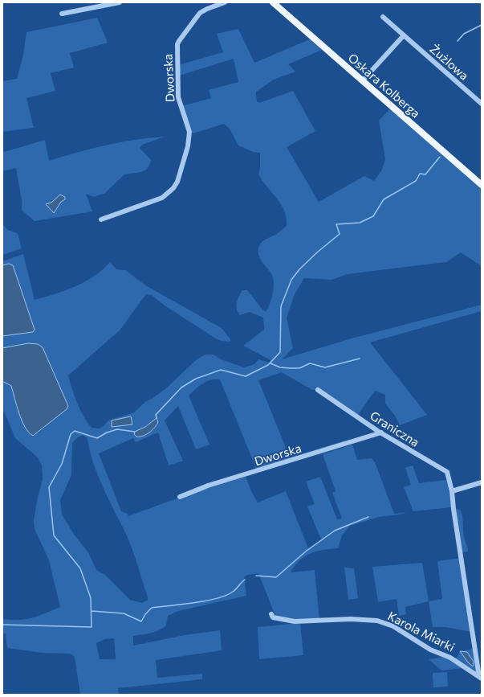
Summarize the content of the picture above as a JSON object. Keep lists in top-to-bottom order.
{
  "streets": {
    "main road": ["Oskara Kolberga"],
    "street": [
      "Żużlowa",
      "Dworska",
      "Graniczna",
      "Karola Miarki"
    ]
  },
  "crossings": [
    ["Dworska", "Graniczna"],
    ["Graniczna", "Karola Miarki"]
  ]
}
